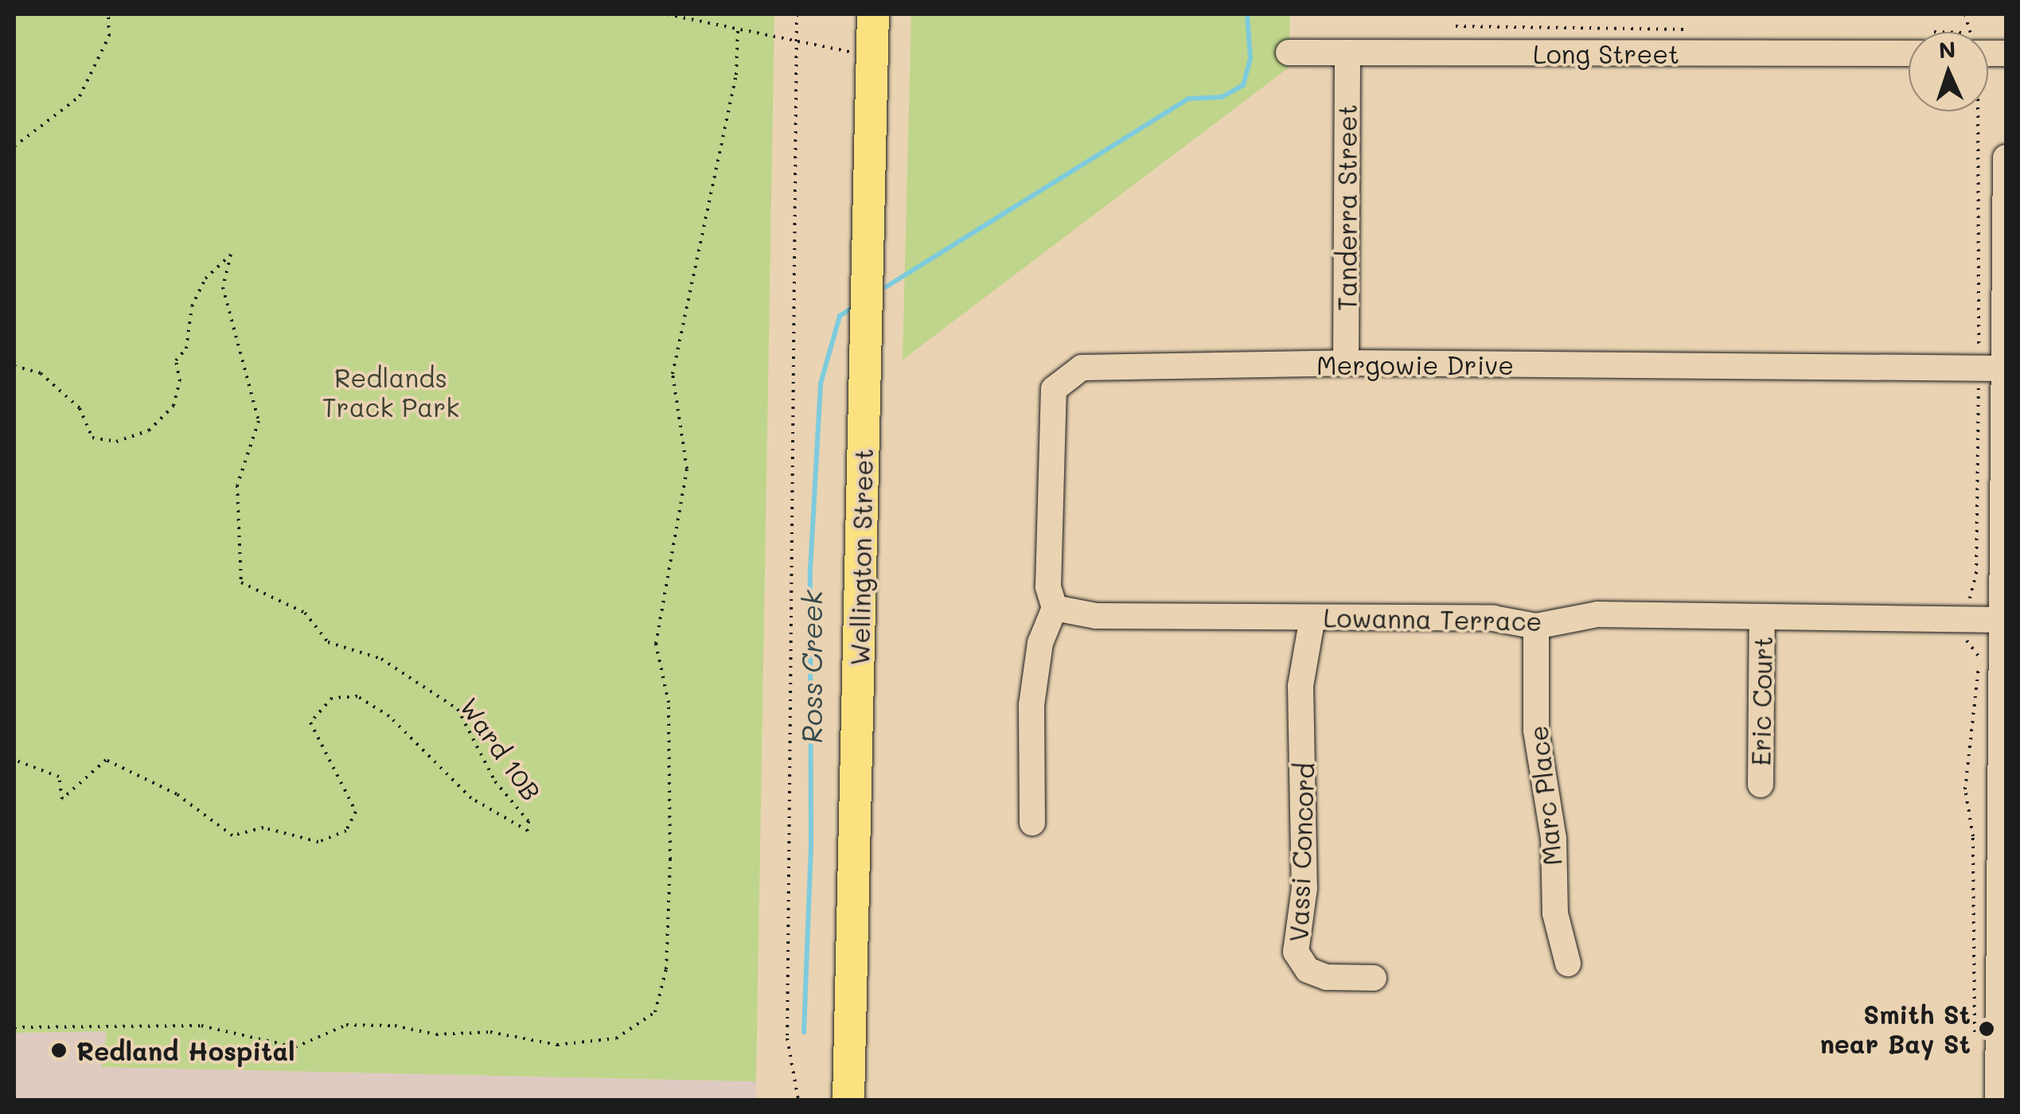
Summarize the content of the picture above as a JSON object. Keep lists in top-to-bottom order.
{
  "streets": {
    "main road": ["Wellington Street"],
    "street": [
      "Long Street",
      "Tanderra Street",
      "Mergowie Drive",
      "Lowanna Terrace",
      "Eric Court",
      "Marc Place",
      "Vassi Concord"
    ],
    "path": ["Ward 10B"]
  },
  "crossings": [
    ["Long Street", "Tanderra Street"],
    ["Tanderra Street", "Mergowie Drive"],
    ["Mergowie Drive", "Lowanna Terrace"],
    ["Lowanna Terrace", "Eric Court"],
    ["Lowanna Terrace", "Marc Place"],
    ["Lowanna Terrace", "Vassi Concord"]
  ],
  "water": ["Ross Creek"],
  "parks": ["Redlands Track Park"],
  "places": ["Smith St near Bay St", "Redland Hospital"],
  "north": "top"
}
